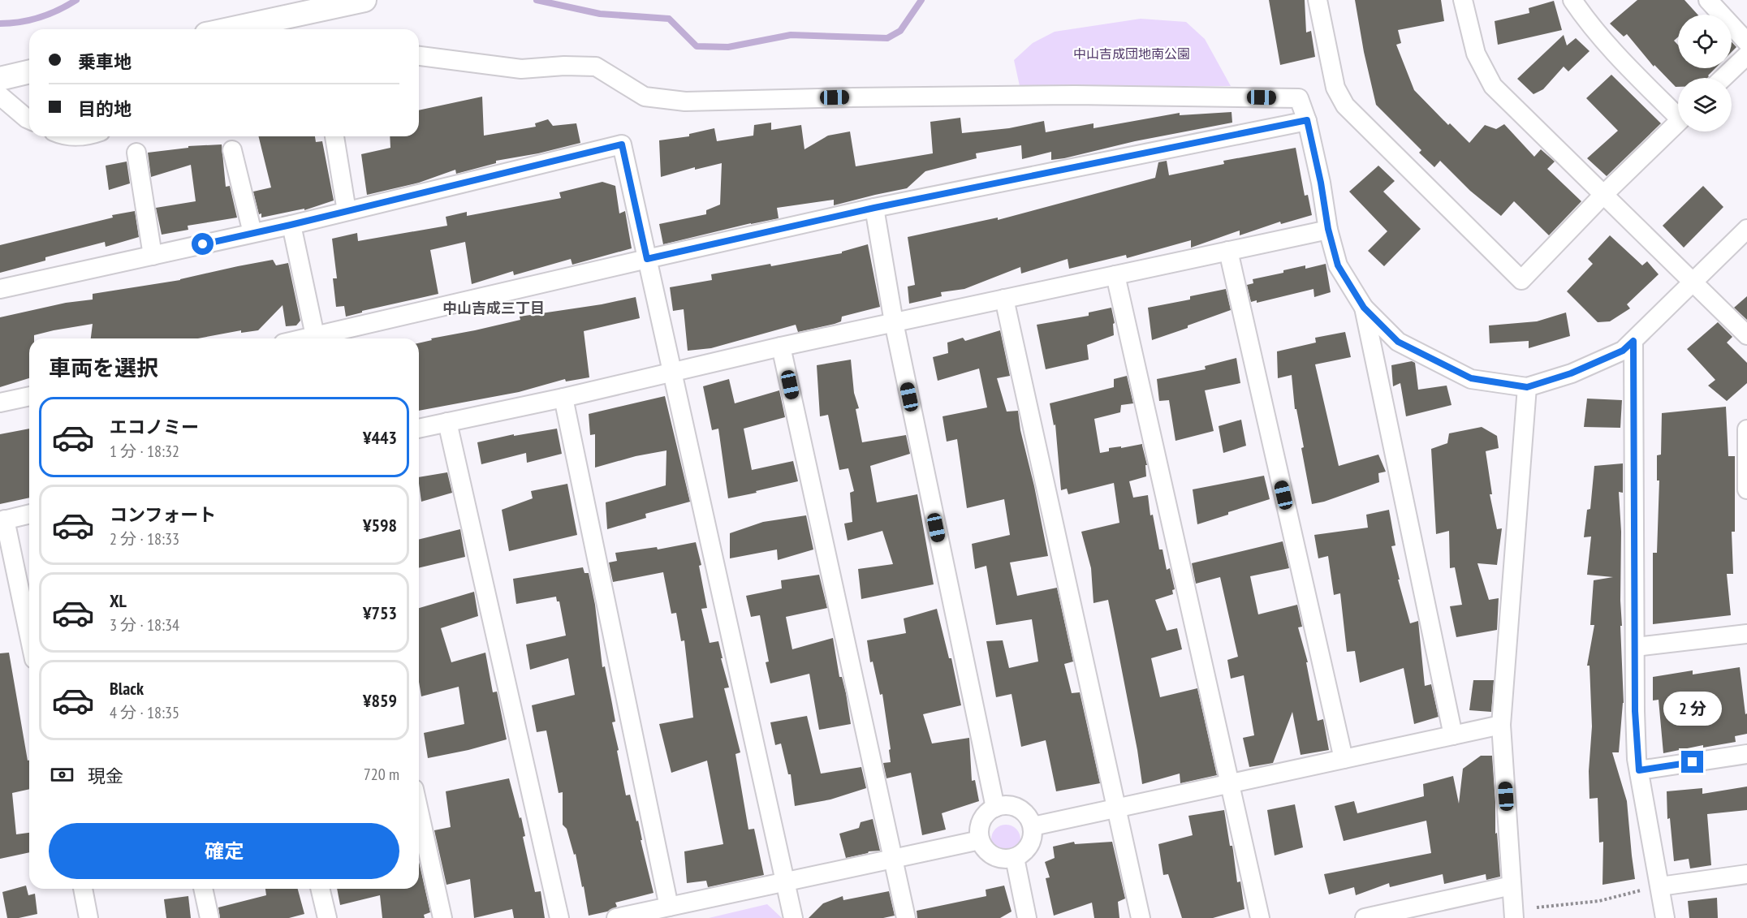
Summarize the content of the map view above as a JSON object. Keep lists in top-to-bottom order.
{
  "districts": ["中山吉成三丁目"],
  "parks": ["中山吉成団地南公園"],
  "page": {
    "banner": ["乗車地", "目的地"],
    "heading": "車両を選択",
    "list": [
      {
        "name": "エコノミー",
        "note": "1 分 · 18:32",
        "value": "¥443"
      },
      {
        "name": "コンフォート",
        "note": "2 分 · 18:33",
        "value": "¥598"
      },
      {
        "name": "XL",
        "note": "3 分 · 18:34",
        "value": "¥753"
      },
      {
        "name": "Black",
        "note": "4 分 · 18:35",
        "value": "¥859"
      }
    ],
    "bubble": "2 分",
    "pay": ["現金", "720 m"],
    "buttons": "確定"
  }
}
